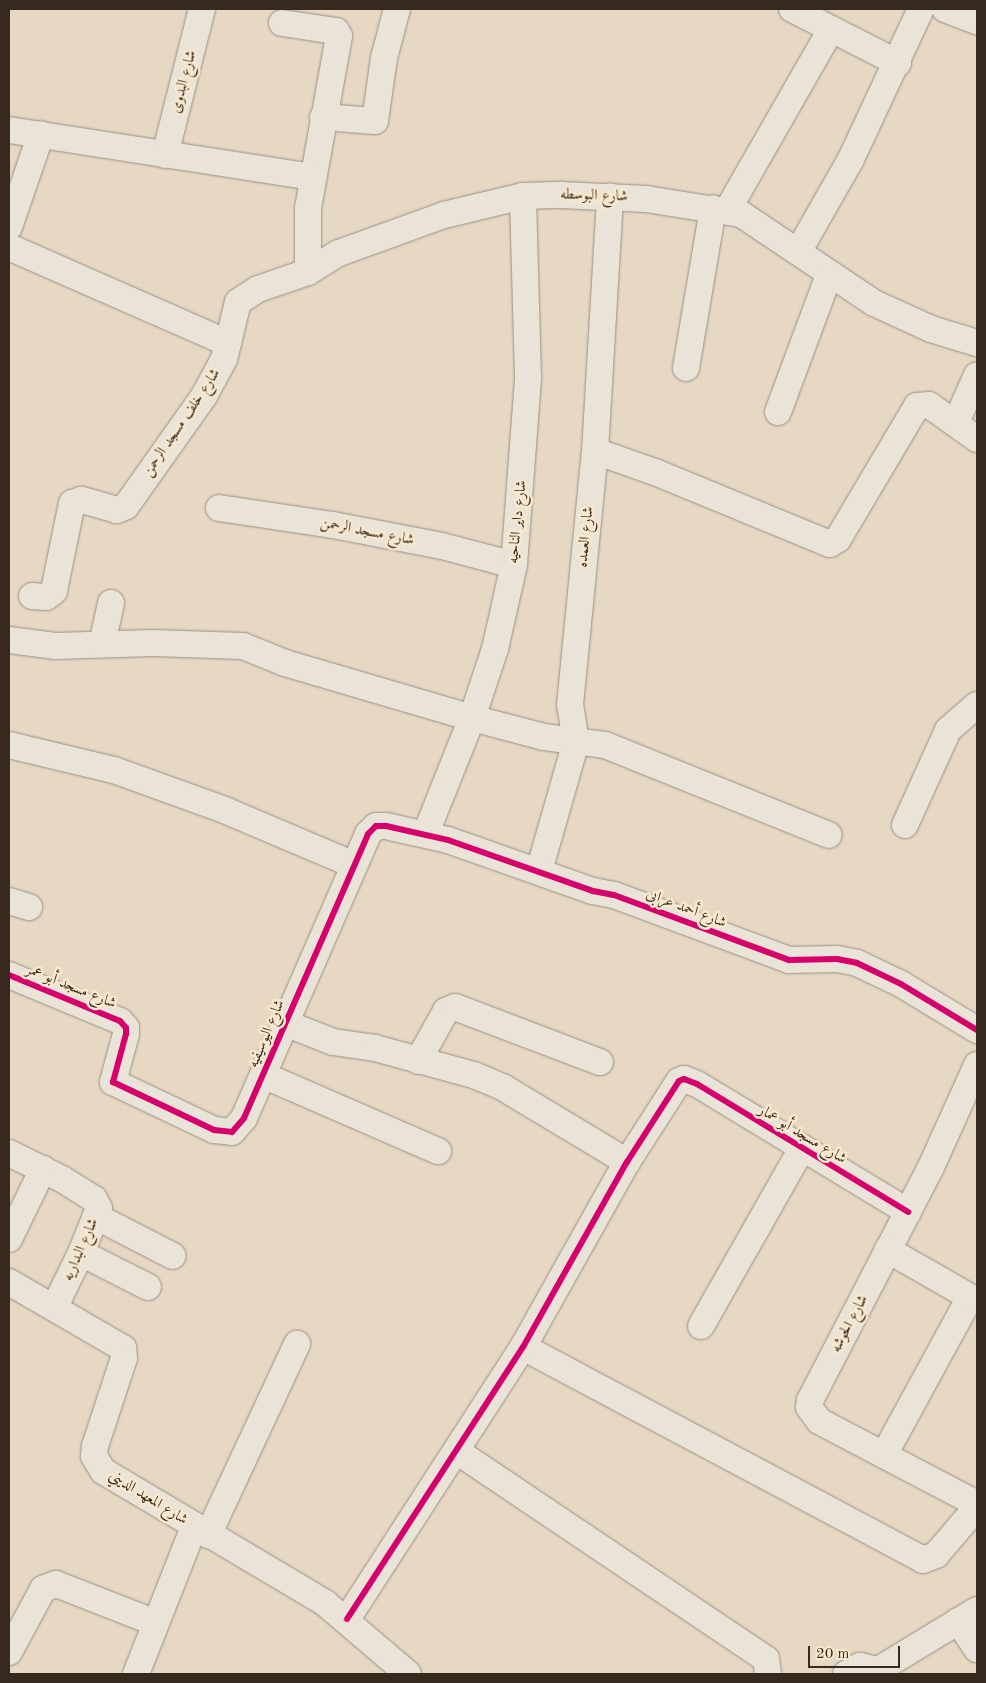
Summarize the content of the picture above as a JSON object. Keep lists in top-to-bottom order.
{
  "streets": {
    "street": [
      "شارع البدوى",
      "شارع البوسطه",
      "شارع خلف مسجد الرحمن",
      "شارع داير الناحيه",
      "شارع مسجد الرحمن",
      "شارع العمده",
      "شارع أحمد عرابى",
      "شارع مسجد أبو عمر",
      "شارع اليوسيفيه",
      "شارع مسجد أبو عمار",
      "شارع البداريه",
      "شارع الحوشه",
      "شارع المعهد الديني"
    ]
  },
  "crossings": [
    ["شارع البوسطه", "شارع خلف مسجد الرحمن"],
    ["شارع البوسطه", "شارع داير الناحيه"],
    ["شارع البوسطه", "شارع العمده"],
    ["شارع داير الناحيه", "شارع مسجد الرحمن"],
    ["شارع داير الناحيه", "شارع أحمد عرابى"],
    ["شارع العمده", "شارع أحمد عرابى"],
    ["شارع أحمد عرابى", "شارع اليوسيفيه"],
    ["شارع مسجد أبو عمر", "شارع اليوسيفيه"],
    ["شارع مسجد أبو عمار", "شارع الحوشه"],
    ["شارع البداريه", "شارع المعهد الديني"]
  ],
  "scale_bar": "20 m"
}
